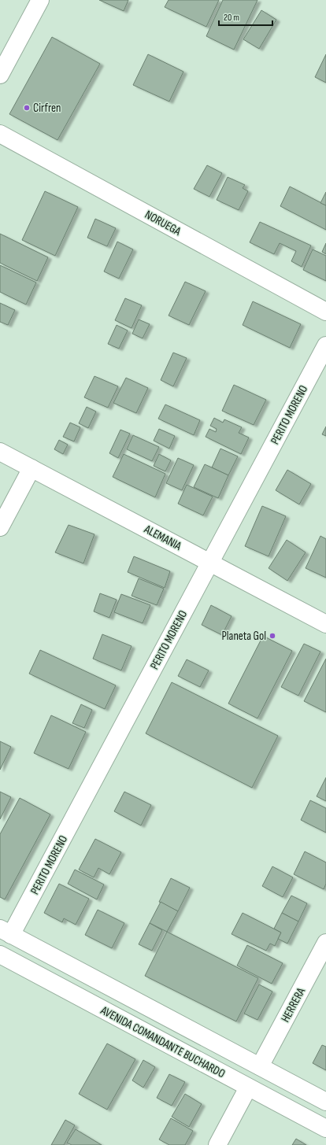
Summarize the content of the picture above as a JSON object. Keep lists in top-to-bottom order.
{
  "streets": {
    "street": [
      "NORUEGA",
      "PERITO MORENO",
      "ALEMANIA",
      "HERRERA",
      "AVENIDA COMANDANTE BUCHARDO"
    ]
  },
  "crossings": [
    ["PERITO MORENO", "ALEMANIA"],
    ["PERITO MORENO", "AVENIDA COMANDANTE BUCHARDO"],
    ["HERRERA", "AVENIDA COMANDANTE BUCHARDO"]
  ],
  "places": ["Cirfren", "Planeta Gol"],
  "scale_bar": "20 m"
}
